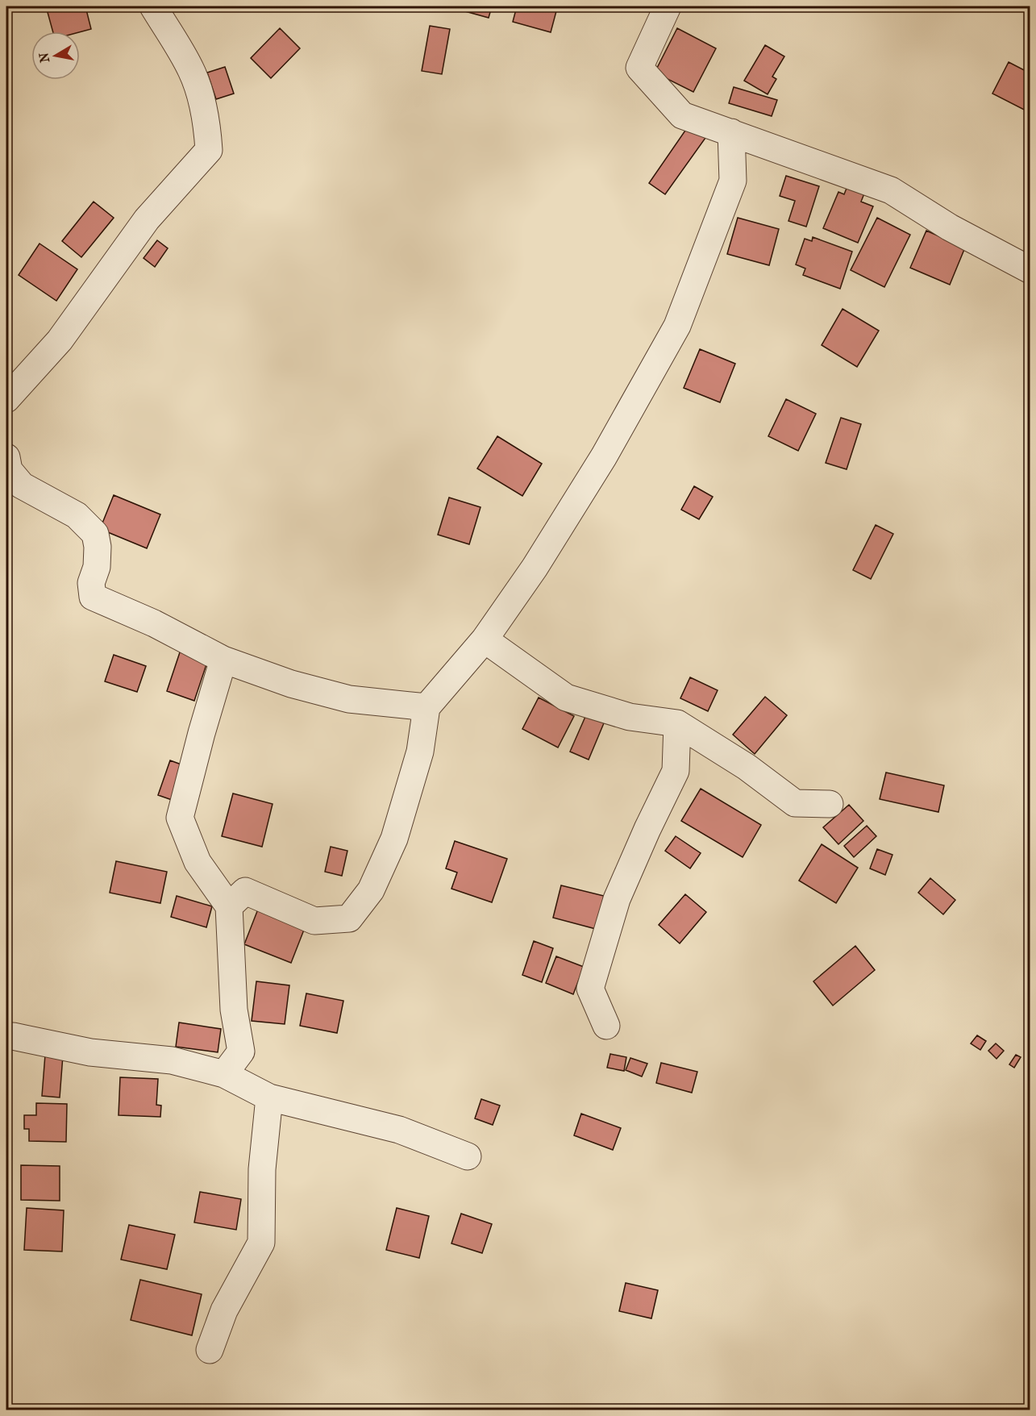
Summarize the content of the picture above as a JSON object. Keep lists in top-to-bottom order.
{
  "north": "left"
}
